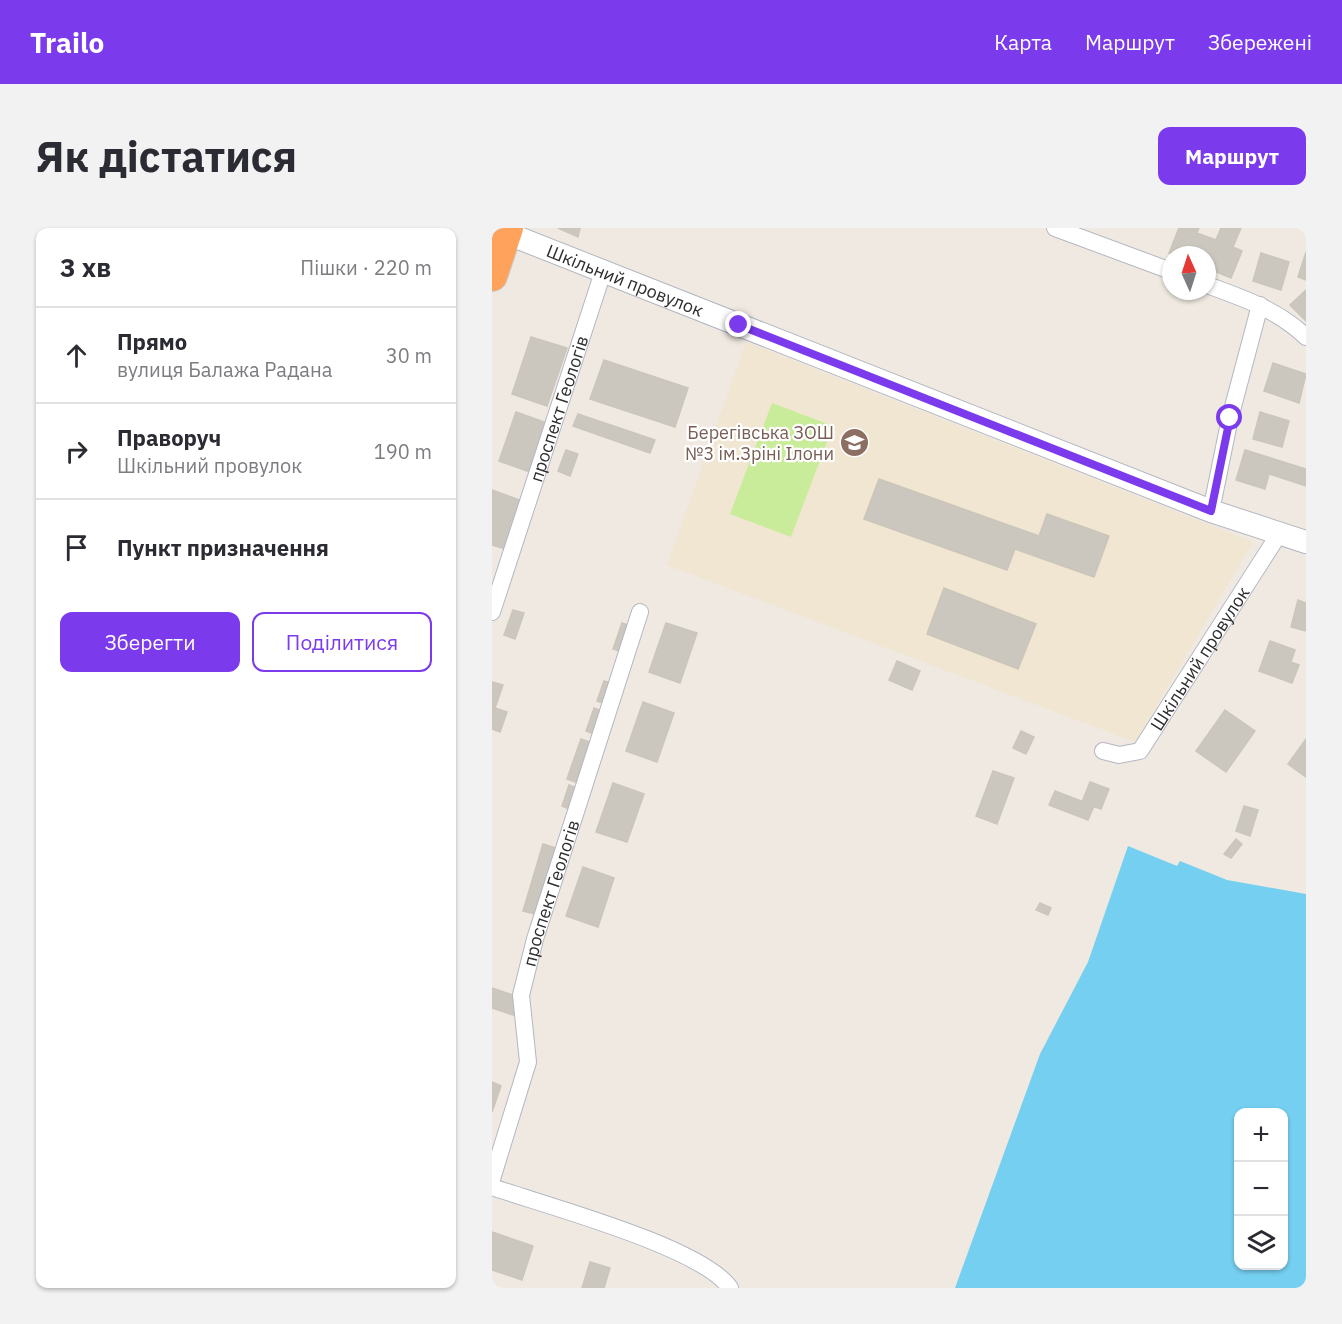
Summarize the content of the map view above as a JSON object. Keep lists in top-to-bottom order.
{
  "streets": {
    "main road": ["Шкільний провулок"],
    "street": ["проспект Геологів"]
  },
  "crossings": [
    ["Шкільний провулок", "проспект Геологів"]
  ],
  "places": {
    "school or university": ["Берегівська ЗОШ №3 ім.Зріні Ілони"]
  },
  "north": "top",
  "page": {
    "header": "Trailo",
    "nav": ["Карта", "Маршрут", "Збережені"],
    "buttons": [
      "Маршрут",
      ["Зберегти", "Поділитися"]
    ],
    "title": "Як дістатися",
    "heading": ["3 хв", "Пішки · 220 m"],
    "list": [
      ["Прямо", "вулиця Балажа Радана", "30 m"],
      ["Праворуч", "Шкільний провулок", "190 m"],
      "Пункт призначення"
    ],
    "map_buttons": ["+", "−"]
  }
}
